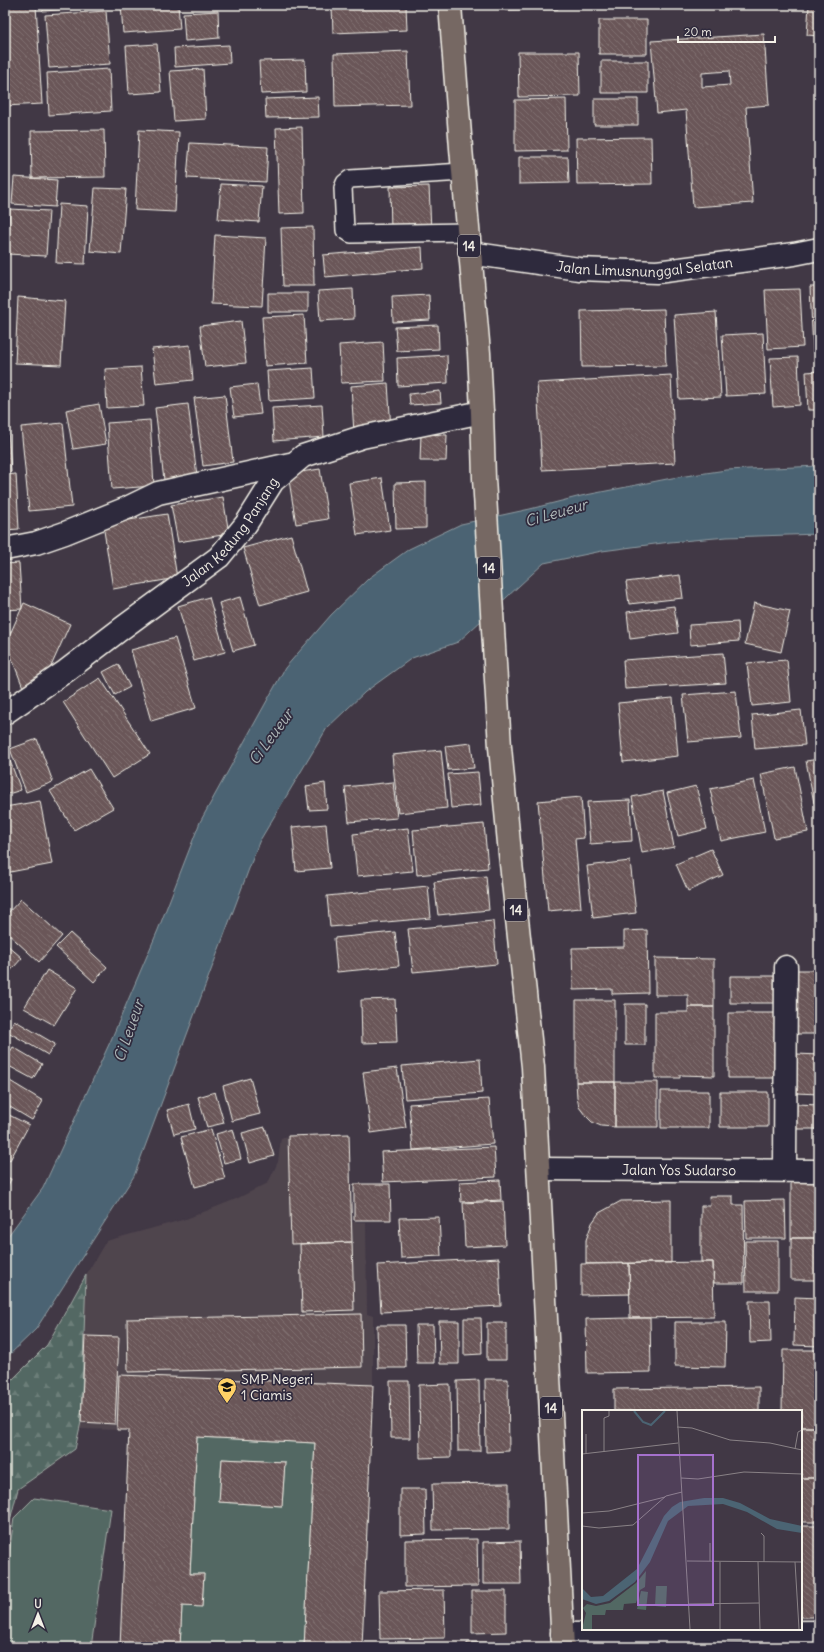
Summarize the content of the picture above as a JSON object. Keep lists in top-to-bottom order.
{
  "streets": {
    "highway": ["14"],
    "street": ["Jalan Limusnunggal Selatan", "Jalan Kedung Panjang", "Jalan Yos Sudarso"]
  },
  "crossings": [
    ["14", "Jalan Limusnunggal Selatan"],
    ["14", "Jalan Kedung Panjang"],
    ["14", "Jalan Yos Sudarso"]
  ],
  "water": ["Ci Leueur"],
  "places": {
    "school or university": ["SMP Negeri 1 Ciamis"]
  },
  "scale_bar": "20 m",
  "north": "top"
}
